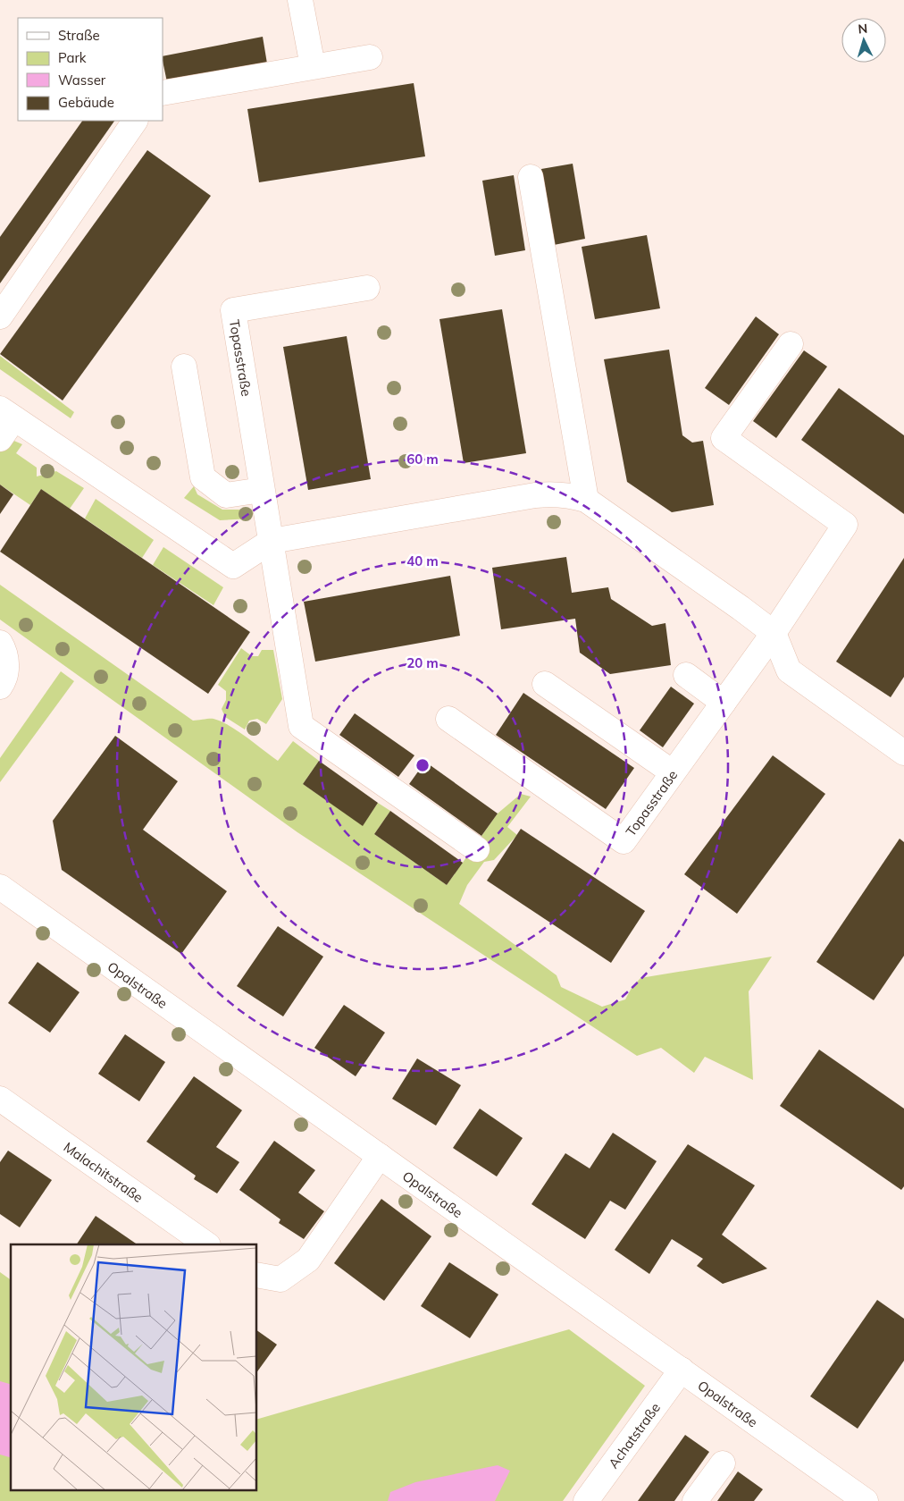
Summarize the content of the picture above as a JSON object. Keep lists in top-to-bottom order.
{
  "streets": {
    "street": [
      "Topasstraße",
      "Opalstraße",
      "Malachitstraße",
      "Achatstraße"
    ]
  },
  "crossings": [
    ["Opalstraße", "Achatstraße"]
  ],
  "legend": [
    "Straße",
    "Park",
    "Wasser",
    "Gebäude"
  ],
  "north": "top",
  "rings": ["60 m", "40 m", "20 m"]
}
